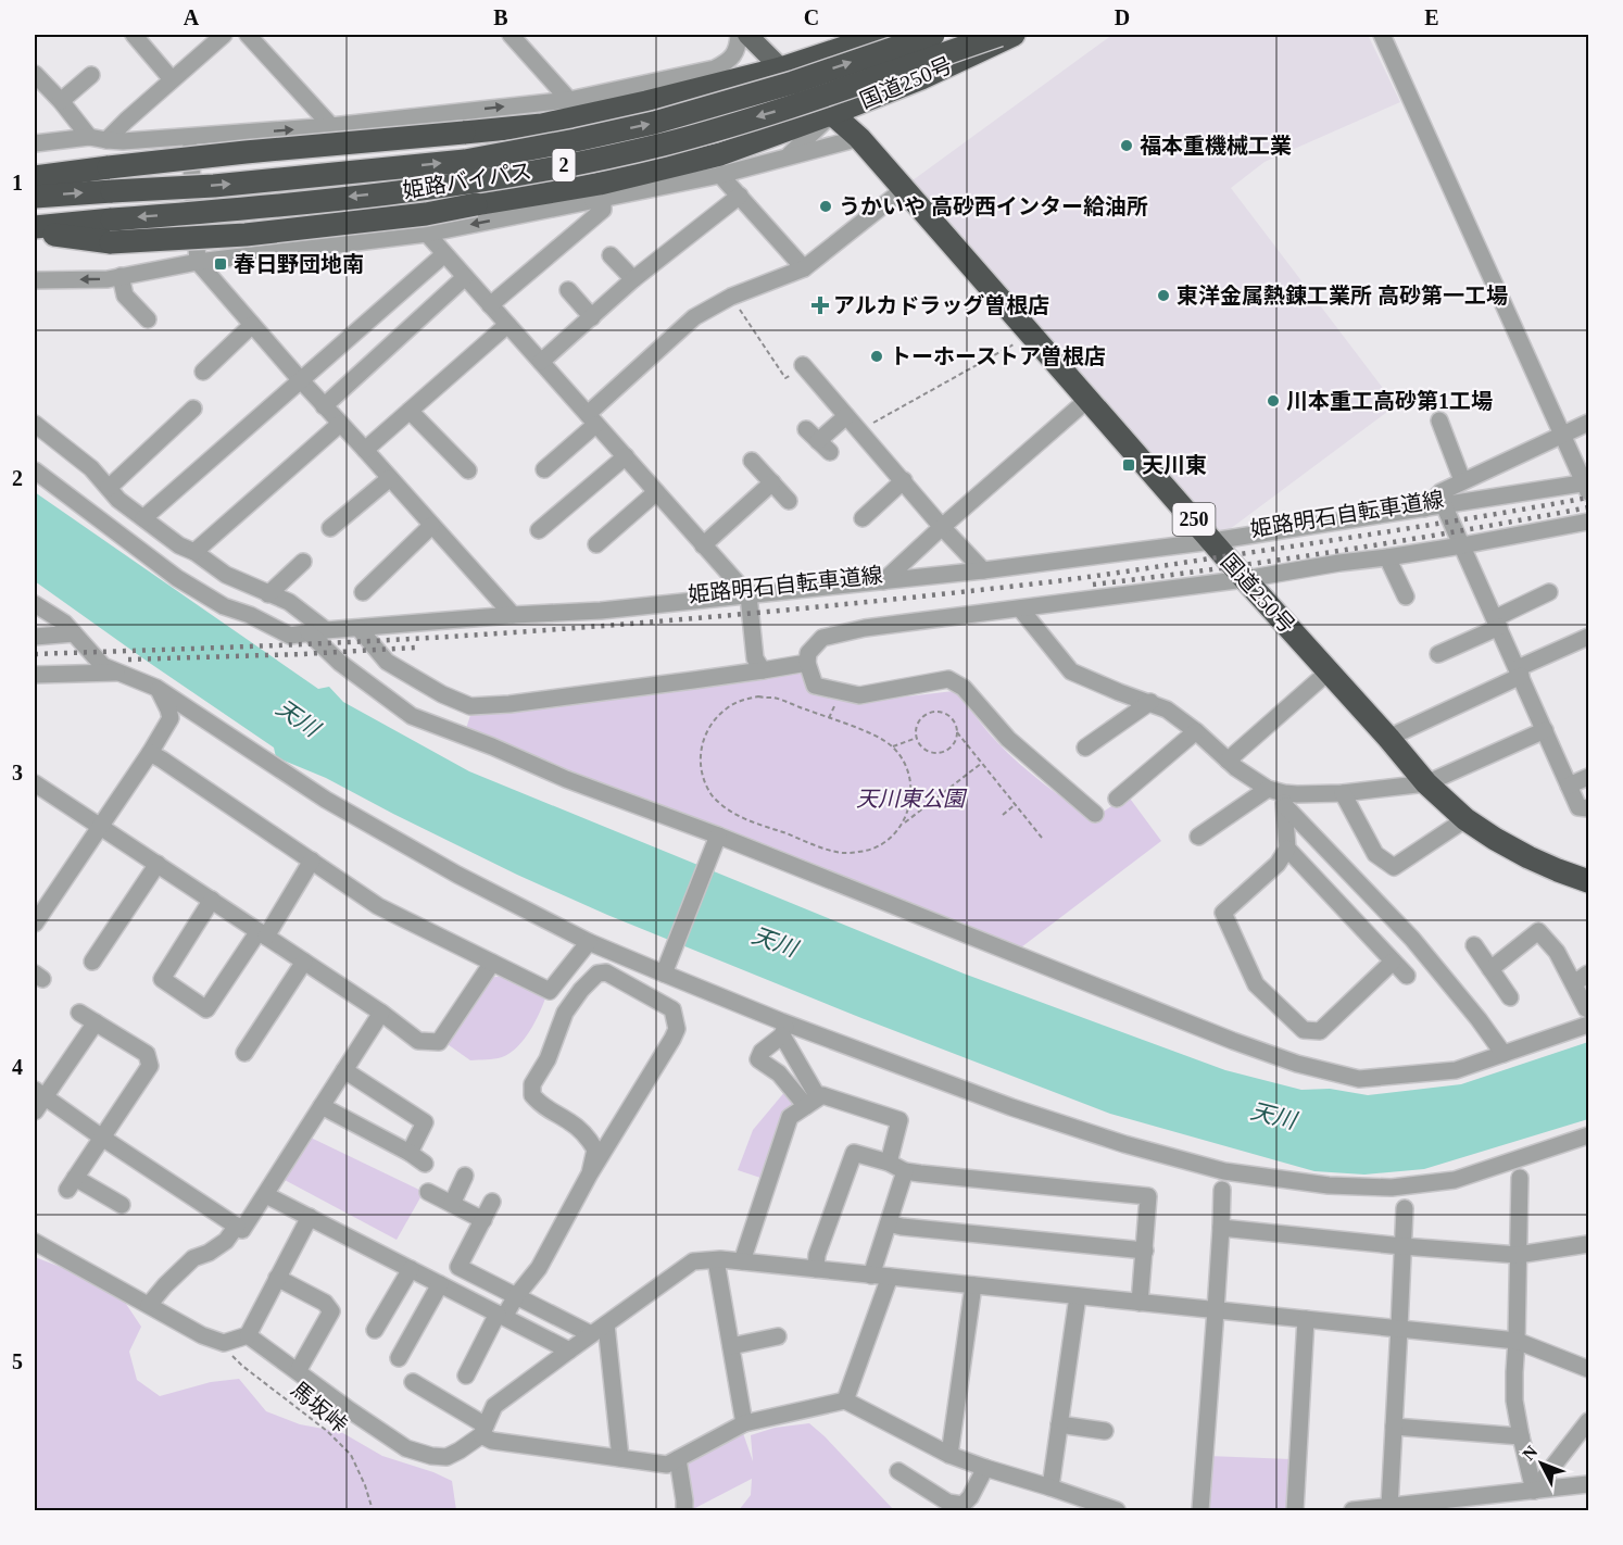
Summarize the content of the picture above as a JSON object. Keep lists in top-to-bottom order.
{
  "streets": {
    "highway": [
      "国道250号",
      "2",
      "姫路バイパス",
      "250"
    ],
    "path": ["馬坂峠"]
  },
  "water": ["天川"],
  "parks": ["天川東公園"],
  "places": {
    "other": [
      "福本重機械工業",
      "うかいや 高砂西インター給油所",
      "東洋金属熱錬工業所 高砂第一工場",
      "トーホーストア曽根店",
      "川本重工高砂第1工場"
    ],
    "transit": ["春日野団地南", "天川東"],
    "health": ["アルカドラッグ曽根店"]
  },
  "north": "top left",
  "grid": {
    "columns": [
      "A",
      "B",
      "C",
      "D",
      "E"
    ],
    "rows": [
      "1",
      "2",
      "3",
      "4",
      "5"
    ]
  }
}
